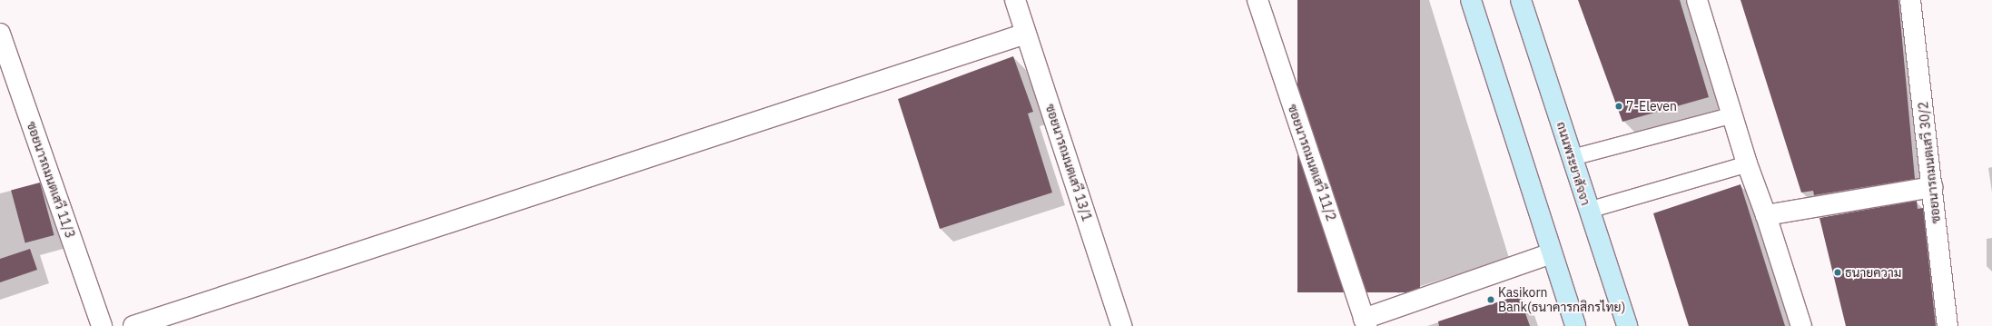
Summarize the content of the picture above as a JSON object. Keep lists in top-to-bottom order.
{
  "streets": {
    "main road": ["ถนนพระยาสัจจา"],
    "street": [
      "ซอยนารถมนตเสวี 13/1",
      "ซอยนารถมนตเสวี 11/2",
      "ซอยนารถมนตเสวี 30/2",
      "ซอยนารถมนตเสวี 11/3"
    ]
  },
  "places": ["7-Eleven", "ธนายความ", "Kasikorn Bank(ธนาคารกสิกรไทย)"]
}
